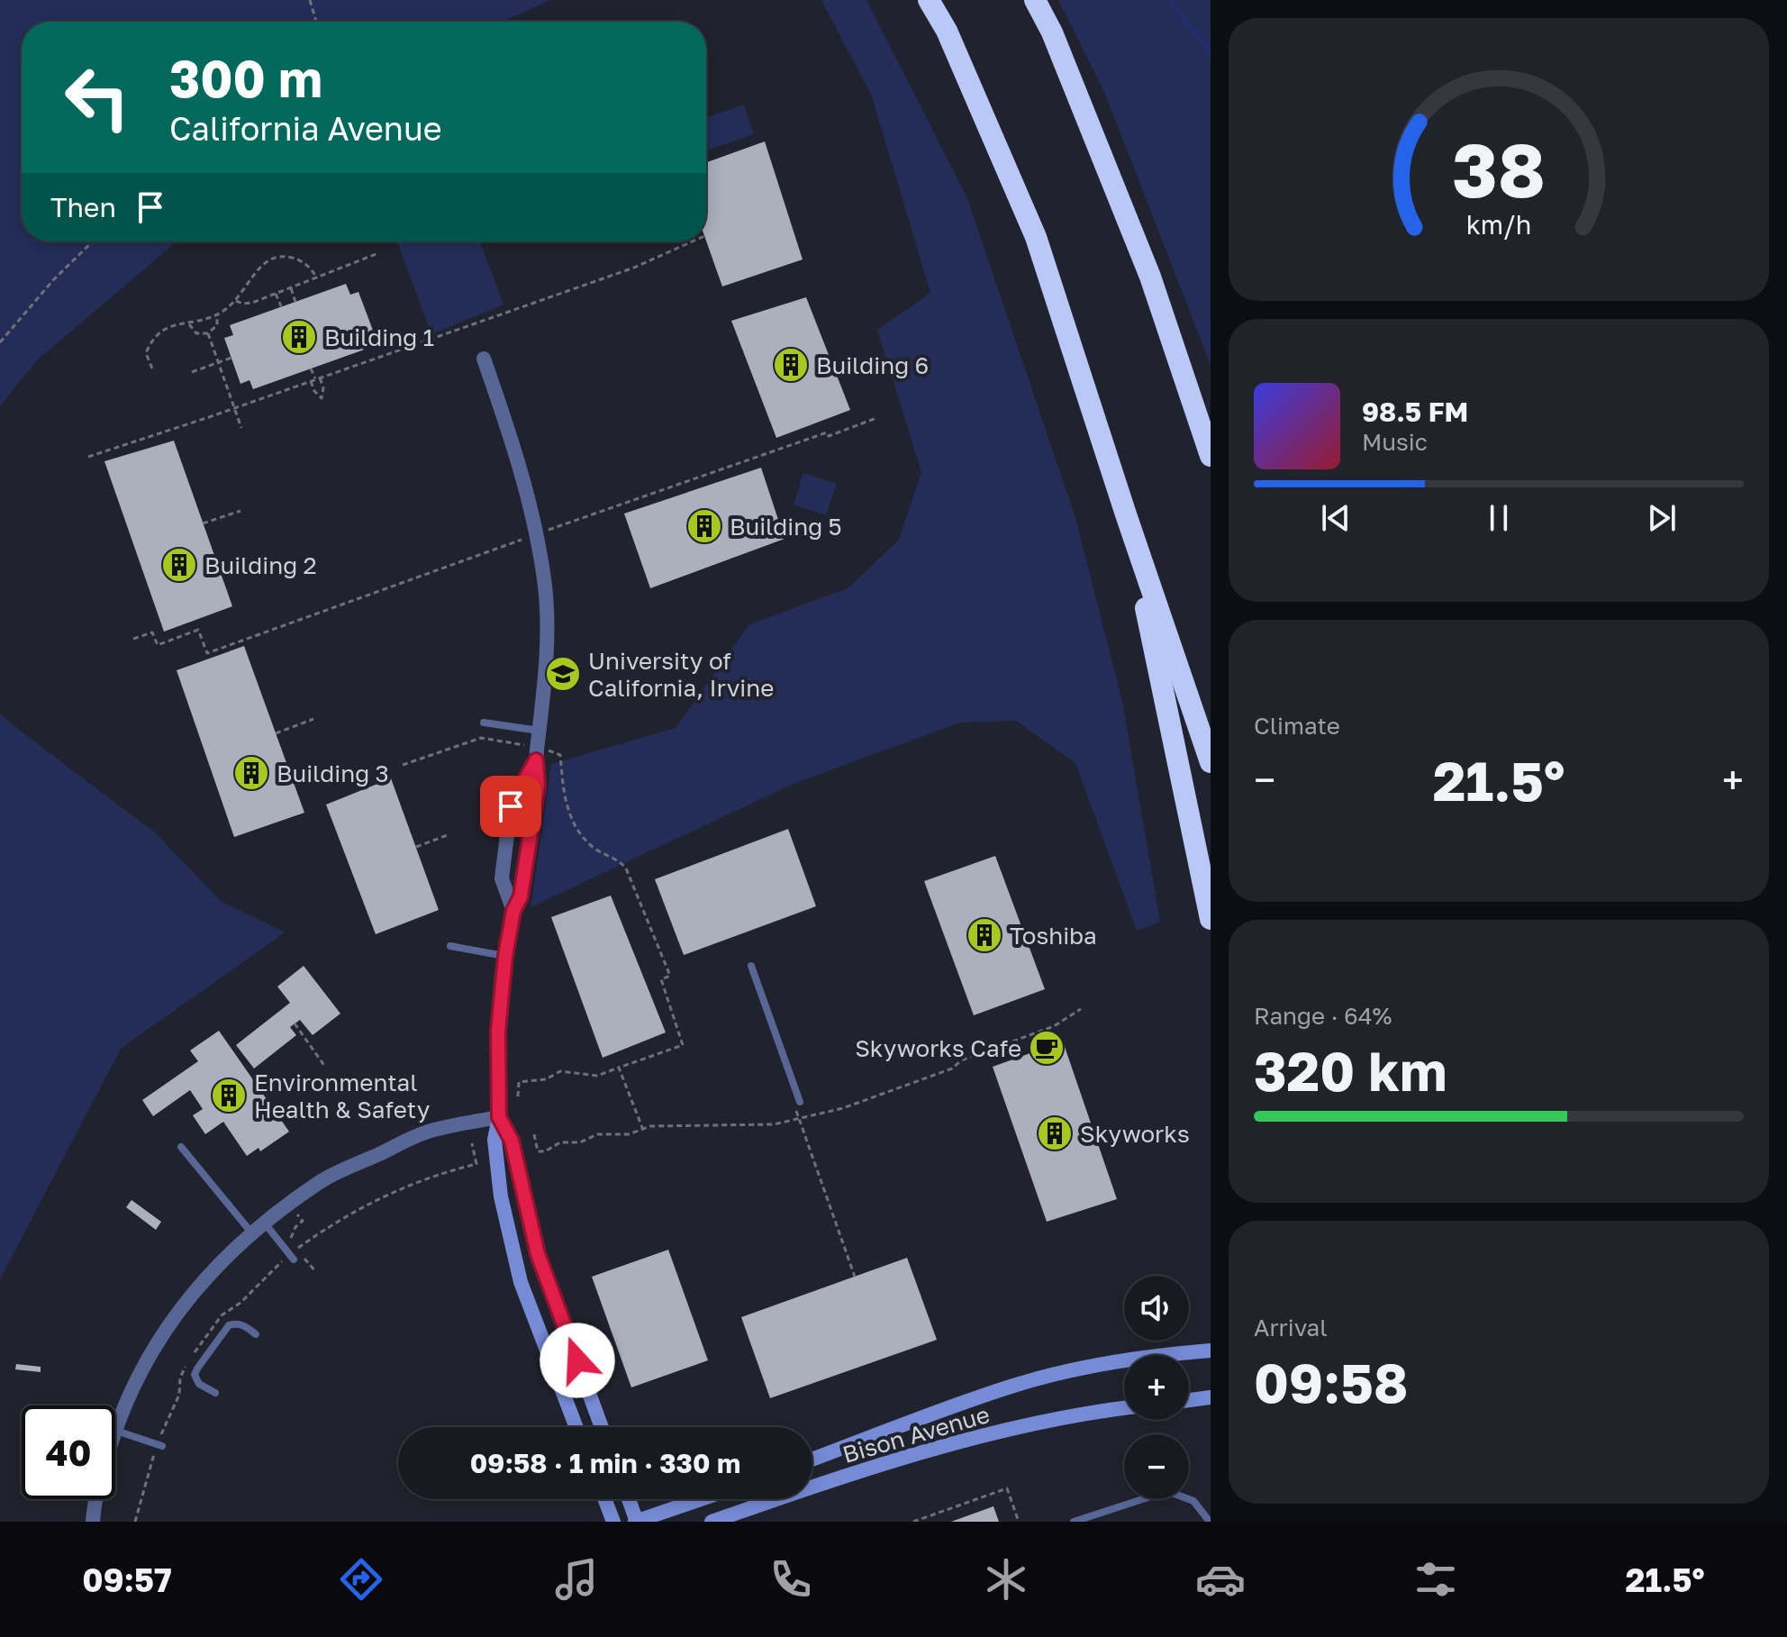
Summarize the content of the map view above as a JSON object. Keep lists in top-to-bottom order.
{
  "streets": {
    "main road": ["Bison Avenue"]
  },
  "places": {
    "building": [
      "Building 1",
      "Building 6",
      "Building 5",
      "Building 2",
      "Building 3",
      "Toshiba",
      "Environmental Health & Safety",
      "Skyworks"
    ],
    "school or university": ["University of California, Irvine"],
    "cafe": ["Skyworks Cafe"]
  },
  "page": {
    "turn": ["300 m", "California Avenue"],
    "then": "Then",
    "song": ["98.5 FM", "Music"],
    "tile": [
      "Climate",
      ["Range · 64%", "320 km"],
      ["Arrival", "09:58"]
    ],
    "heat": ["−", "21.5°", "+"],
    "map_buttons": ["+", "−"],
    "limit": "40",
    "trip": "09:58 · 1 min · 330 m",
    "tabs": ["09:57", "21.5°"],
    "gauge": ["38", "km/h"]
  }
}
